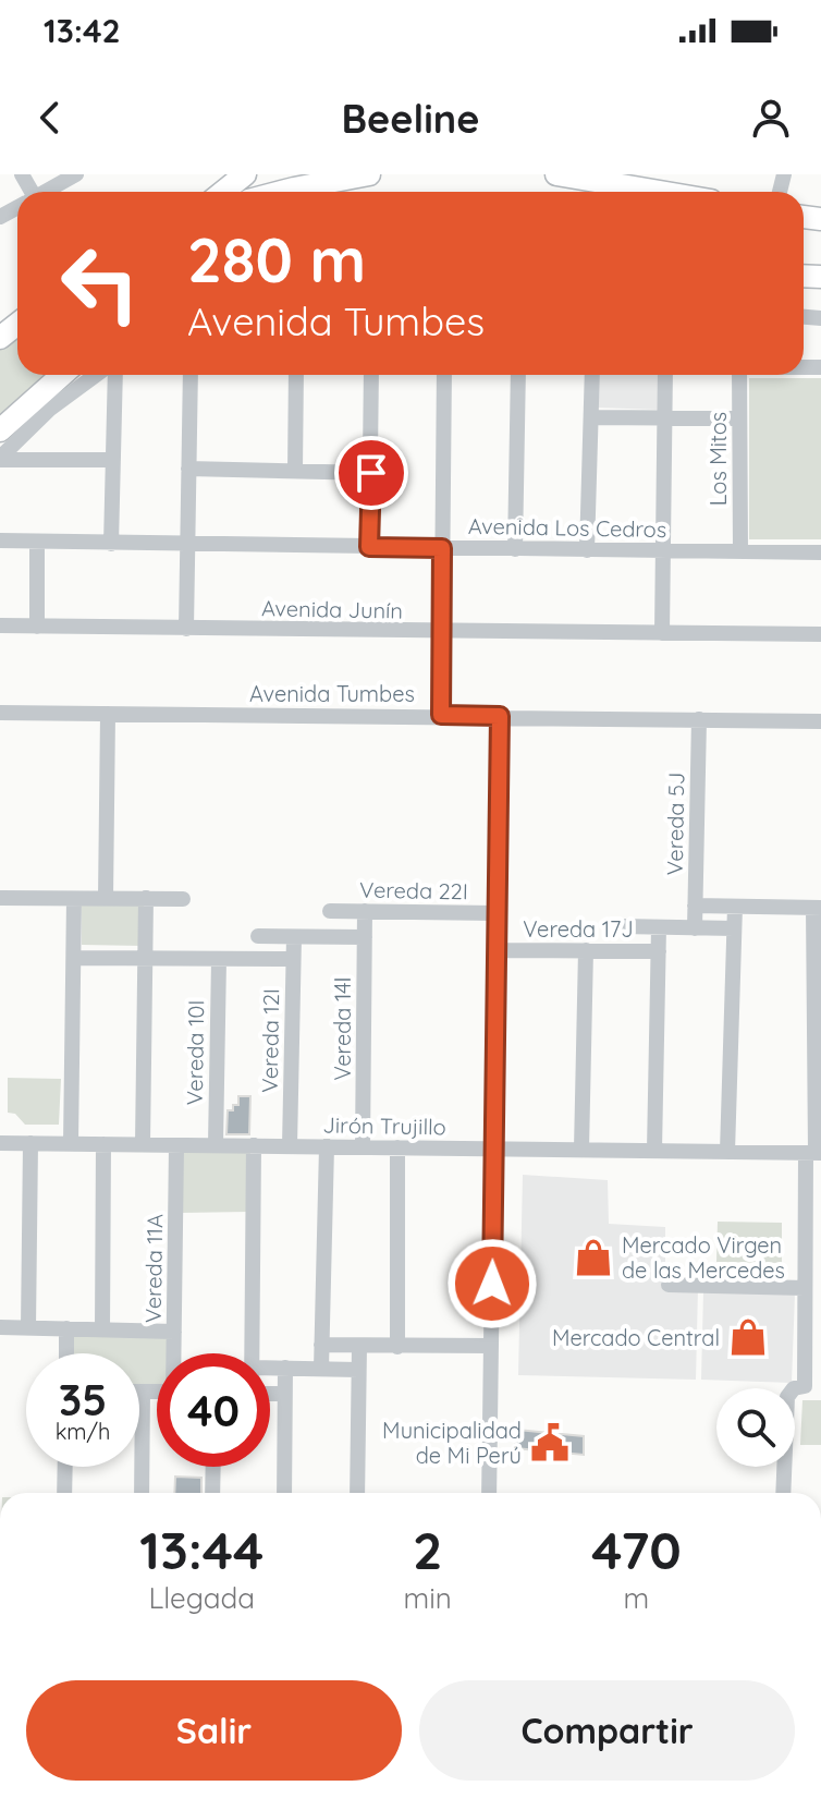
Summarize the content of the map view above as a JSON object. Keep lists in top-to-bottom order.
{
  "streets": {
    "street": [
      "Los Mitos",
      "Avenida Los Cedros",
      "Avenida Junín",
      "Avenida Tumbes",
      "Vereda 5J",
      "Vereda 22I",
      "Vereda 17J",
      "Vereda 14I",
      "Vereda 12I",
      "Vereda 10I",
      "Jirón Trujillo",
      "Vereda 11A"
    ]
  },
  "crossings": [
    ["Los Mitos", "Avenida Los Cedros"],
    ["Avenida Tumbes", "Vereda 5J"],
    ["Vereda 22I", "Vereda 14I"],
    ["Vereda 14I", "Jirón Trujillo"],
    ["Vereda 12I", "Jirón Trujillo"],
    ["Vereda 10I", "Jirón Trujillo"],
    ["Jirón Trujillo", "Vereda 11A"]
  ],
  "places": {
    "shop": ["Mercado Virgen de las Mercedes", "Mercado Central"],
    "public building": ["Municipalidad de Mi Perú"]
  },
  "page": {
    "status": "13:42",
    "header": "Beeline",
    "turn": ["280 m", "Avenida Tumbes"],
    "speed": "35 km/h",
    "limit": "40",
    "eta": [
      "13:44",
      "Llegada",
      "2",
      "min",
      "470",
      "m"
    ],
    "buttons": ["Salir", "Compartir"]
  }
}
